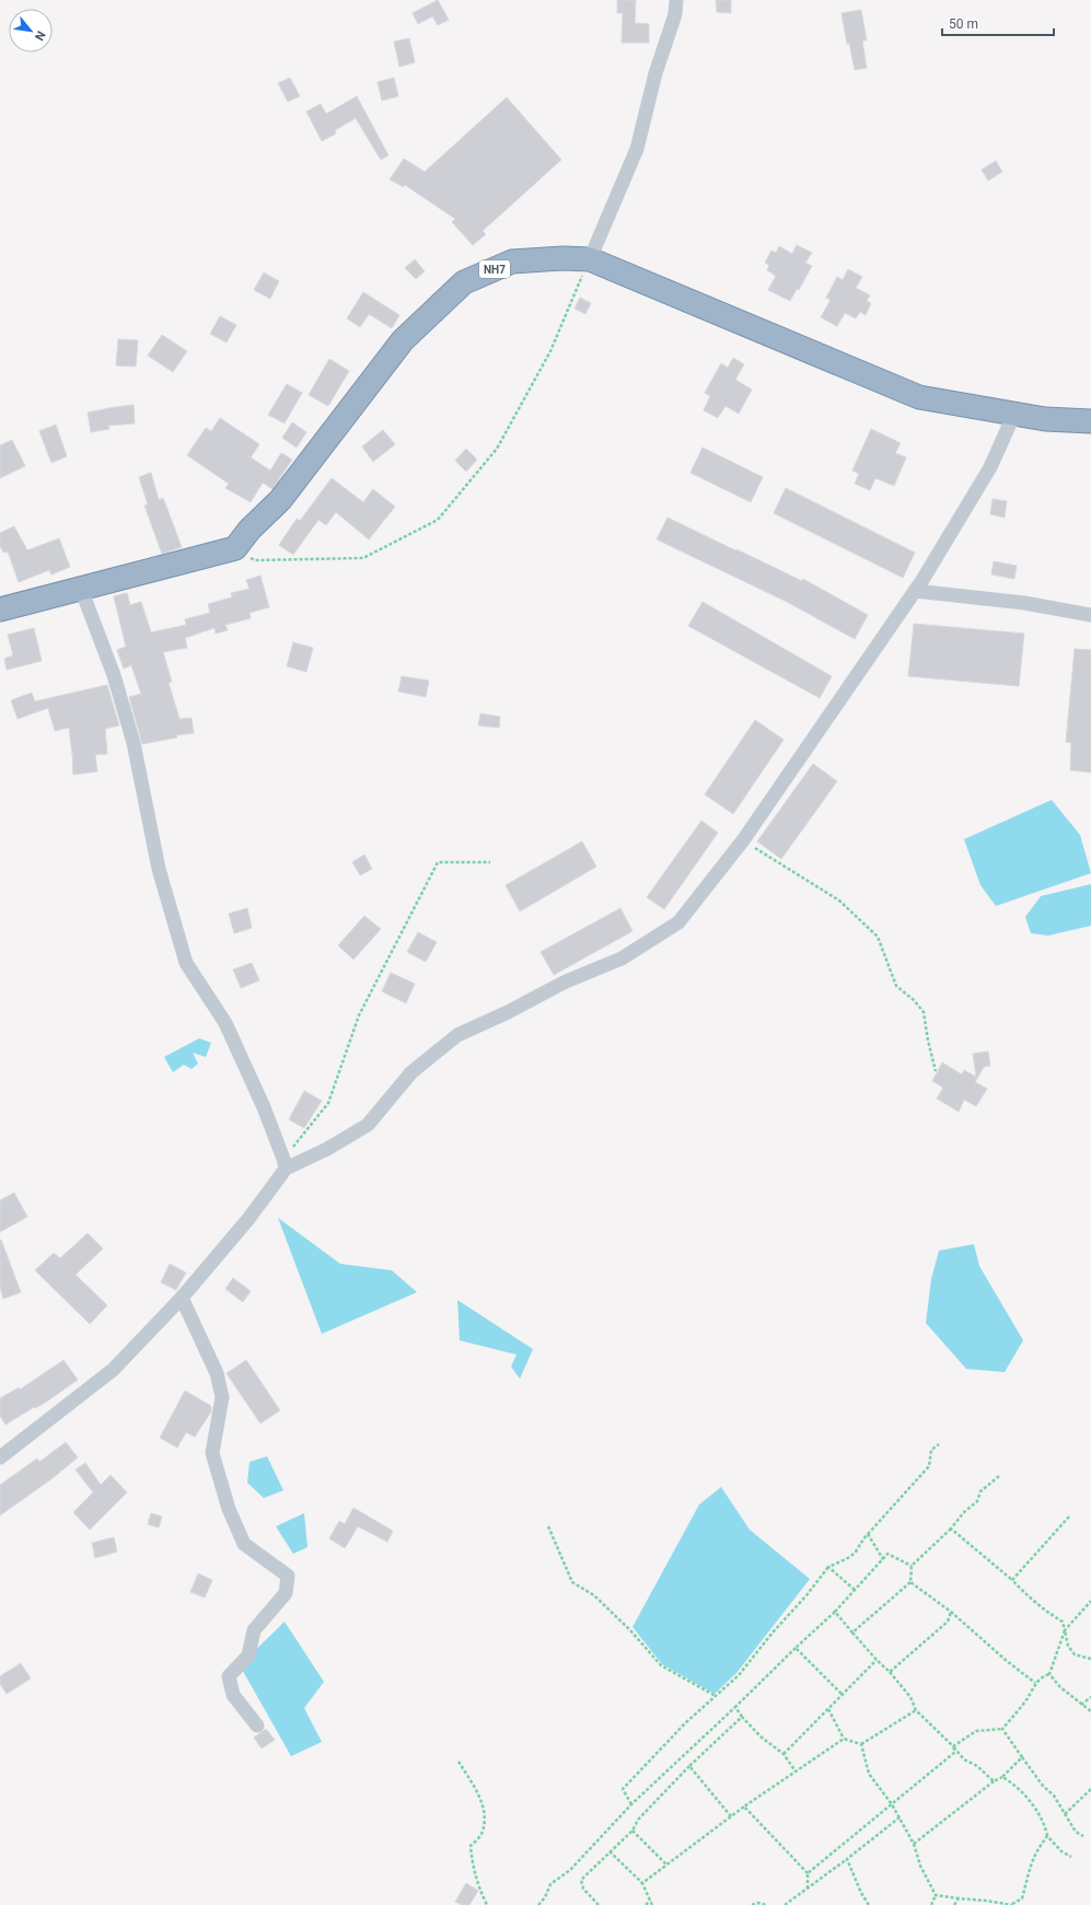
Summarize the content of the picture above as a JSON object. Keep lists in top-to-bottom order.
{
  "streets": {
    "highway": ["NH7"]
  },
  "scale_bar": "50 m",
  "north": "bottom right"
}
